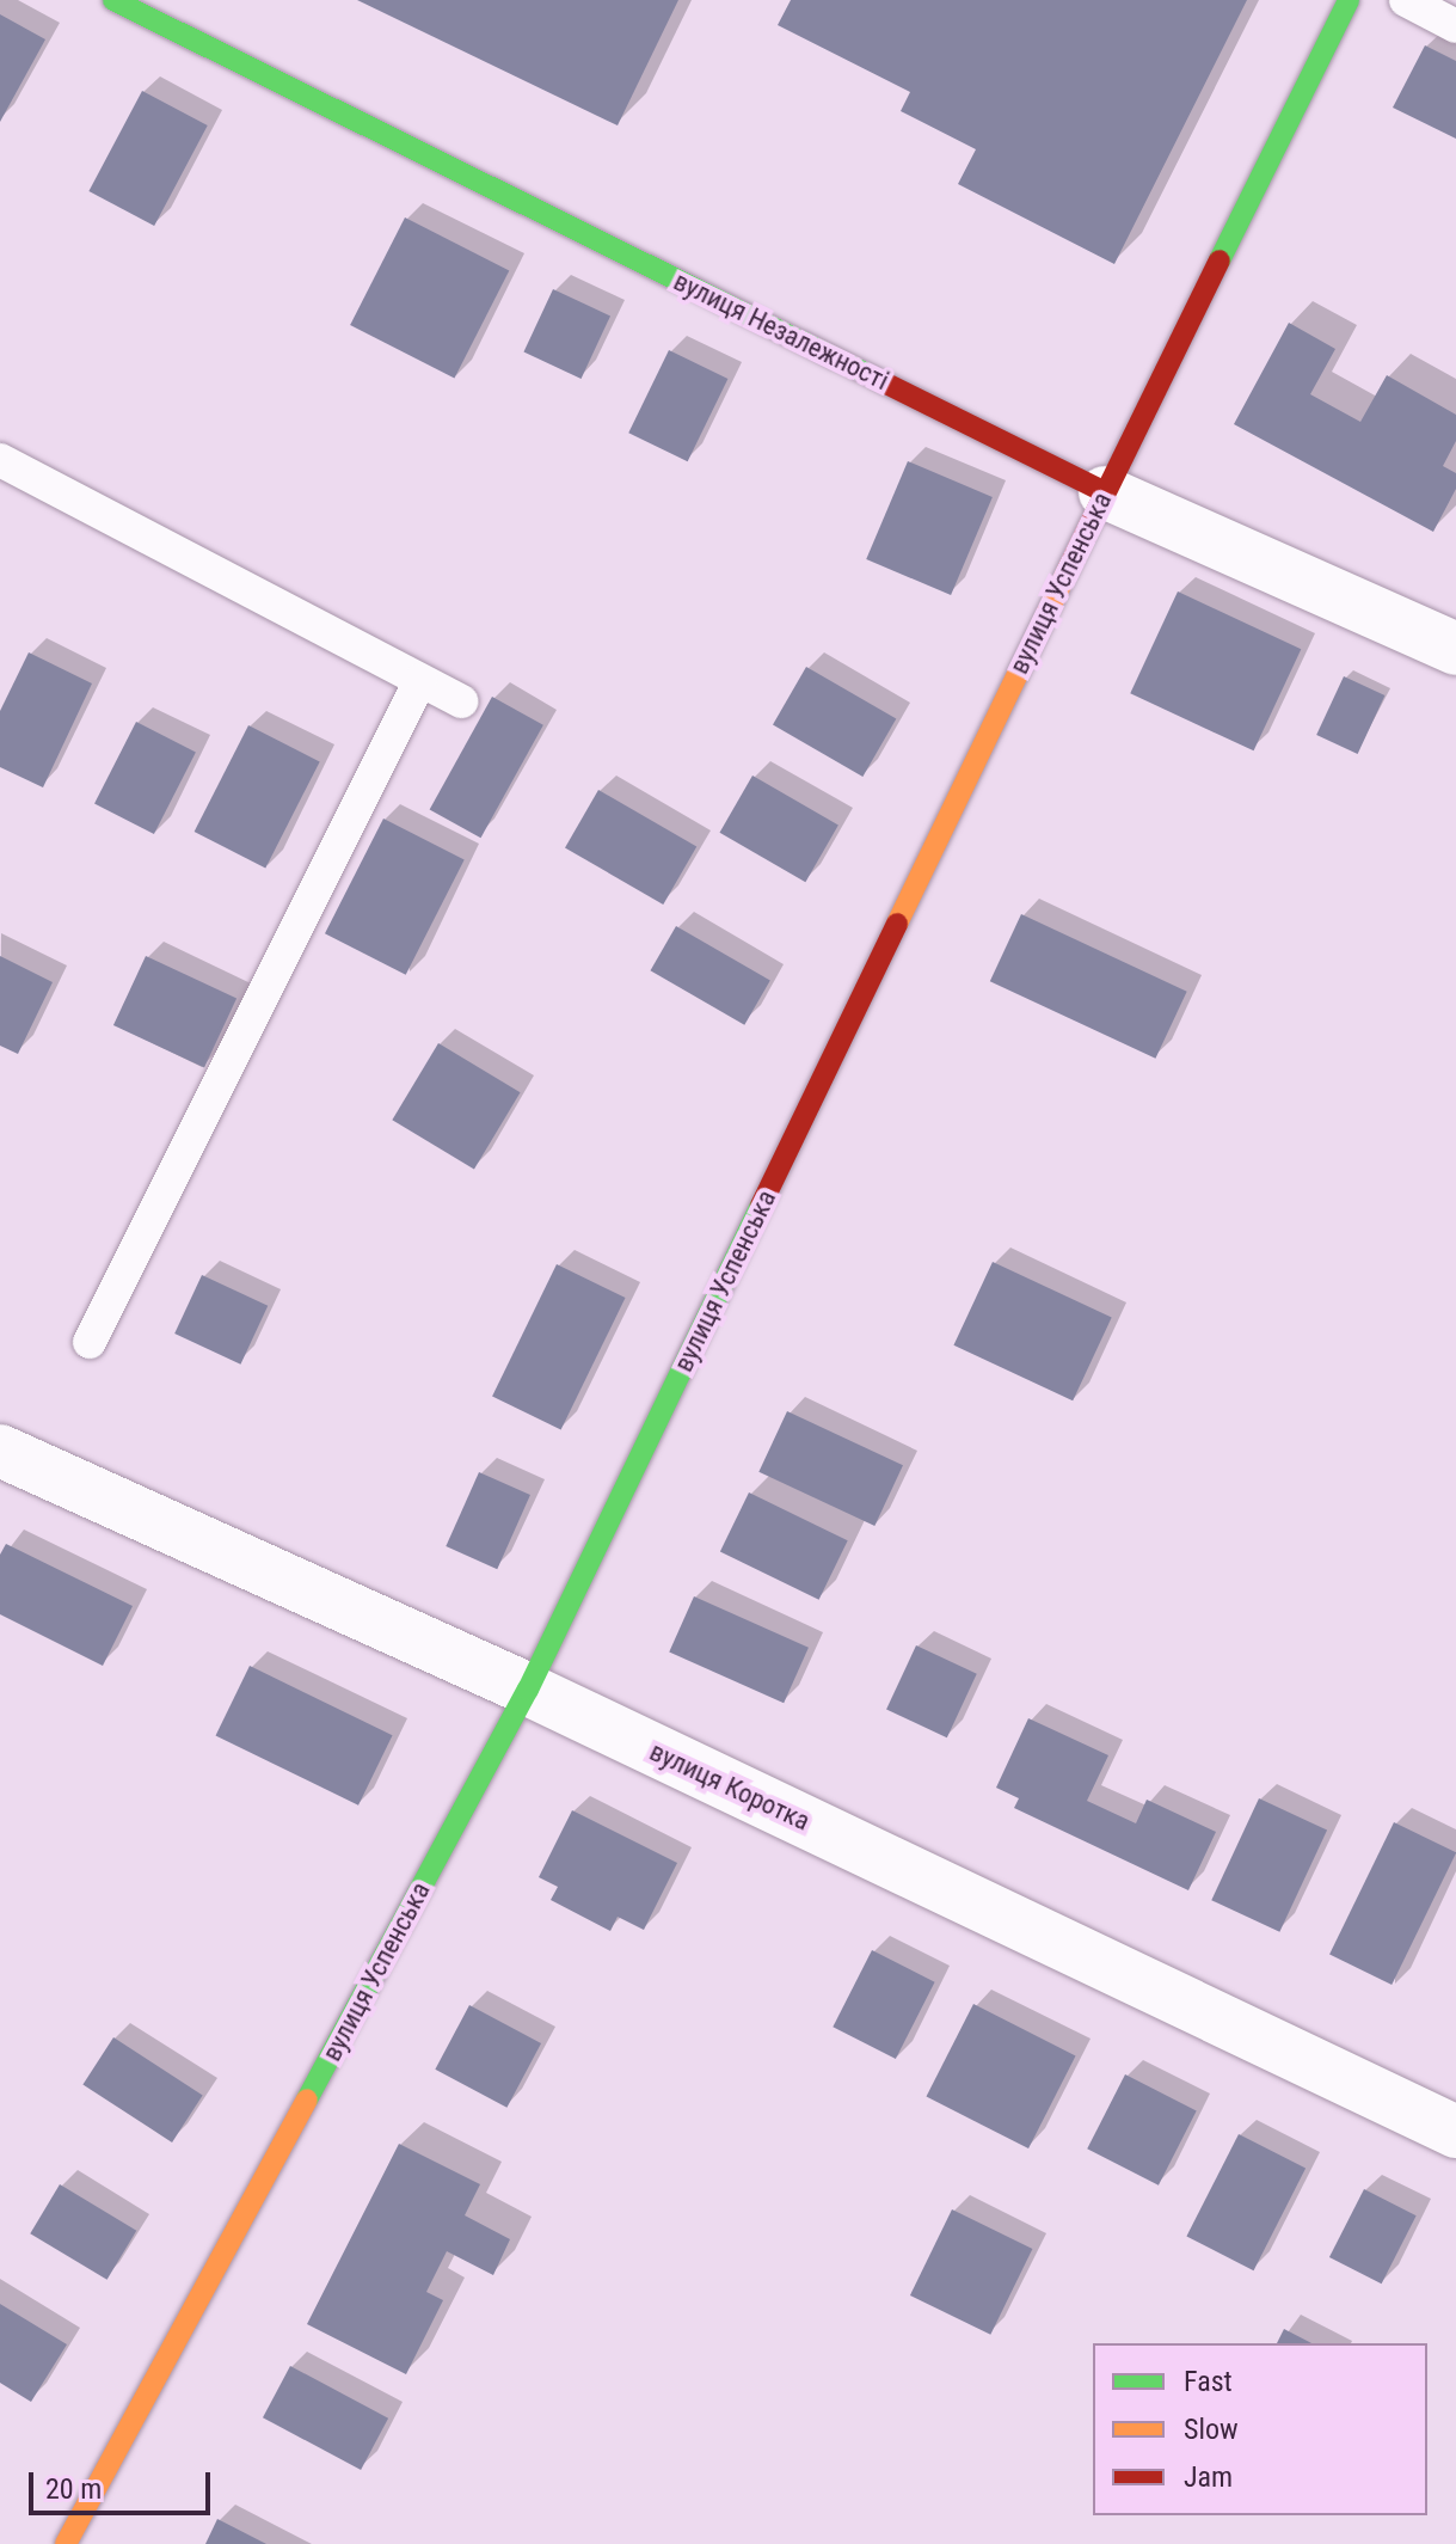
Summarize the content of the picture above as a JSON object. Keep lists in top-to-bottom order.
{
  "streets": {
    "street": ["вулиця Незалежності", "вулиця Успенська", "вулиця Коротка"]
  },
  "crossings": [
    ["вулиця Незалежності", "вулиця Успенська"],
    ["вулиця Успенська", "вулиця Коротка"]
  ],
  "legend": ["Fast", "Slow", "Jam"],
  "scale_bar": "20 m"
}
